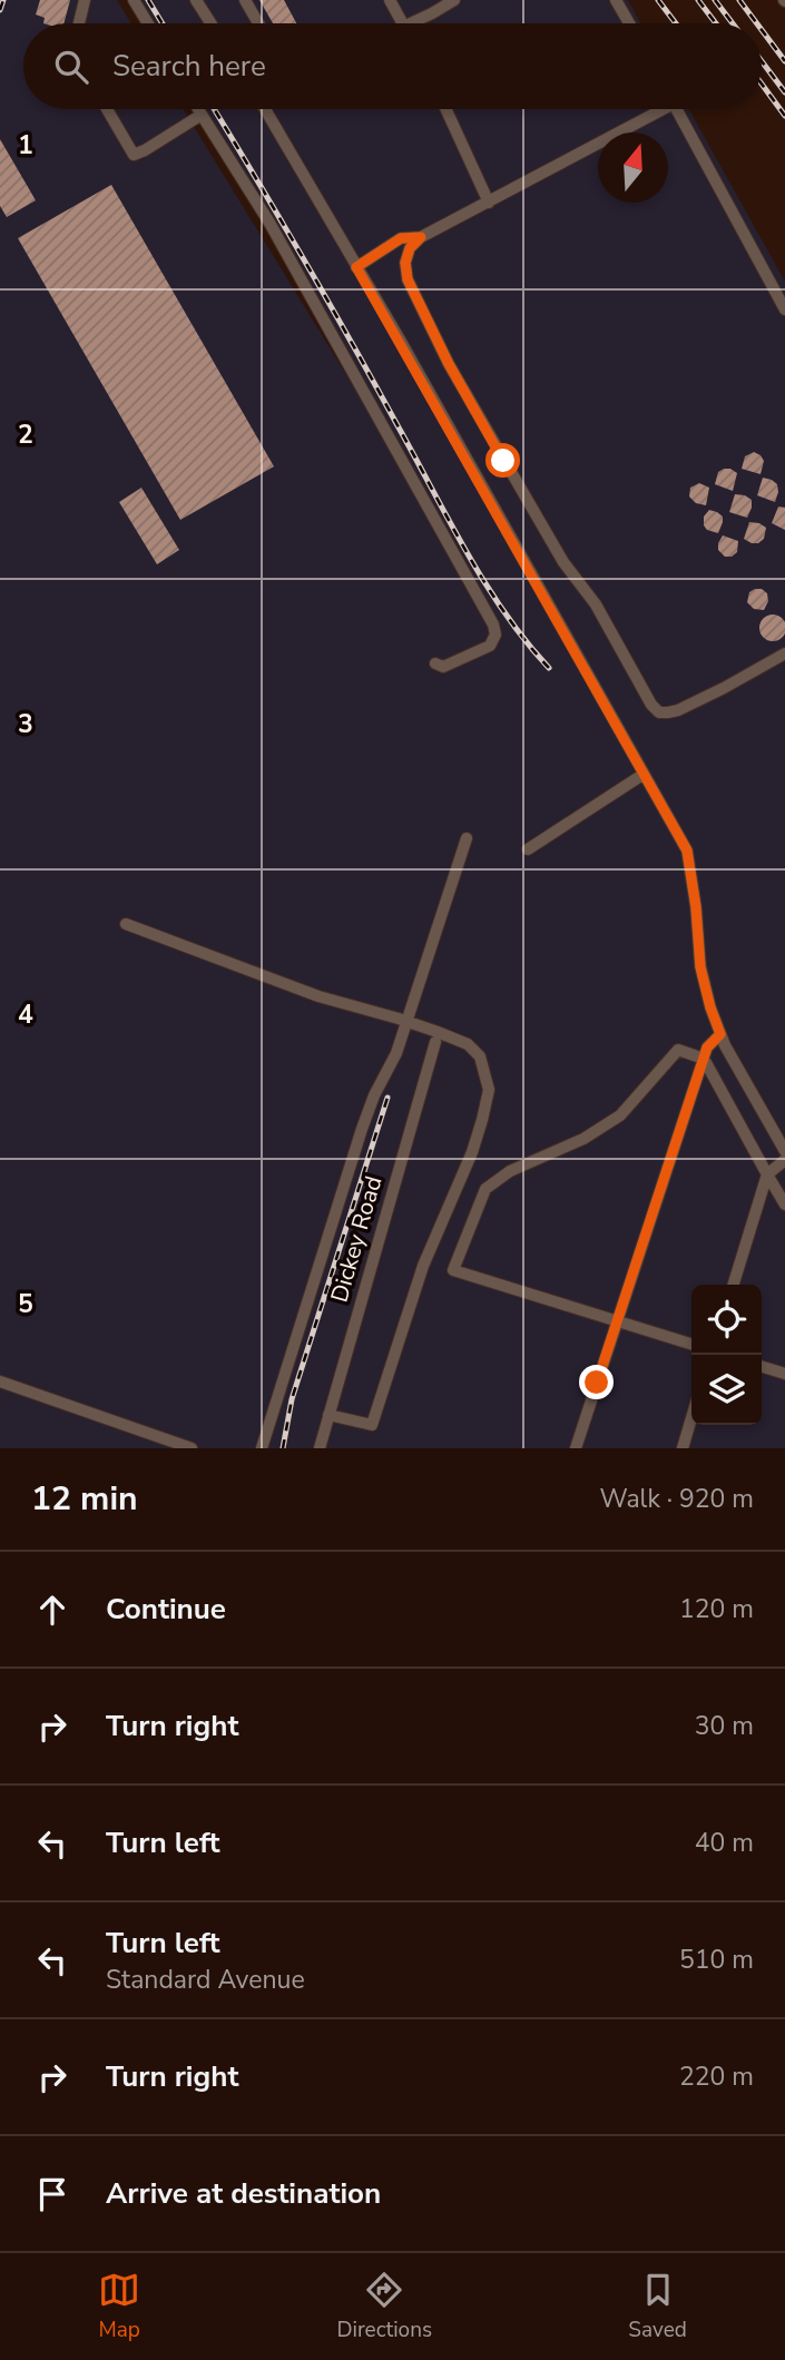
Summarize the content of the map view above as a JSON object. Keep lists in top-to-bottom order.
{
  "streets": {
    "street": ["Dickey Road"]
  },
  "north": "top",
  "page": {
    "search": "Search here",
    "heading": ["12 min", "Walk · 920 m"],
    "list": [
      ["Continue", "120 m"],
      ["Turn right", "30 m"],
      ["Turn left", "40 m"],
      ["Turn left", "Standard Avenue", "510 m"],
      ["Turn right", "220 m"],
      "Arrive at destination"
    ],
    "nav": ["Map", "Directions", "Saved"]
  },
  "grid": {
    "rows": [
      "1",
      "2",
      "3",
      "4",
      "5"
    ]
  }
}
